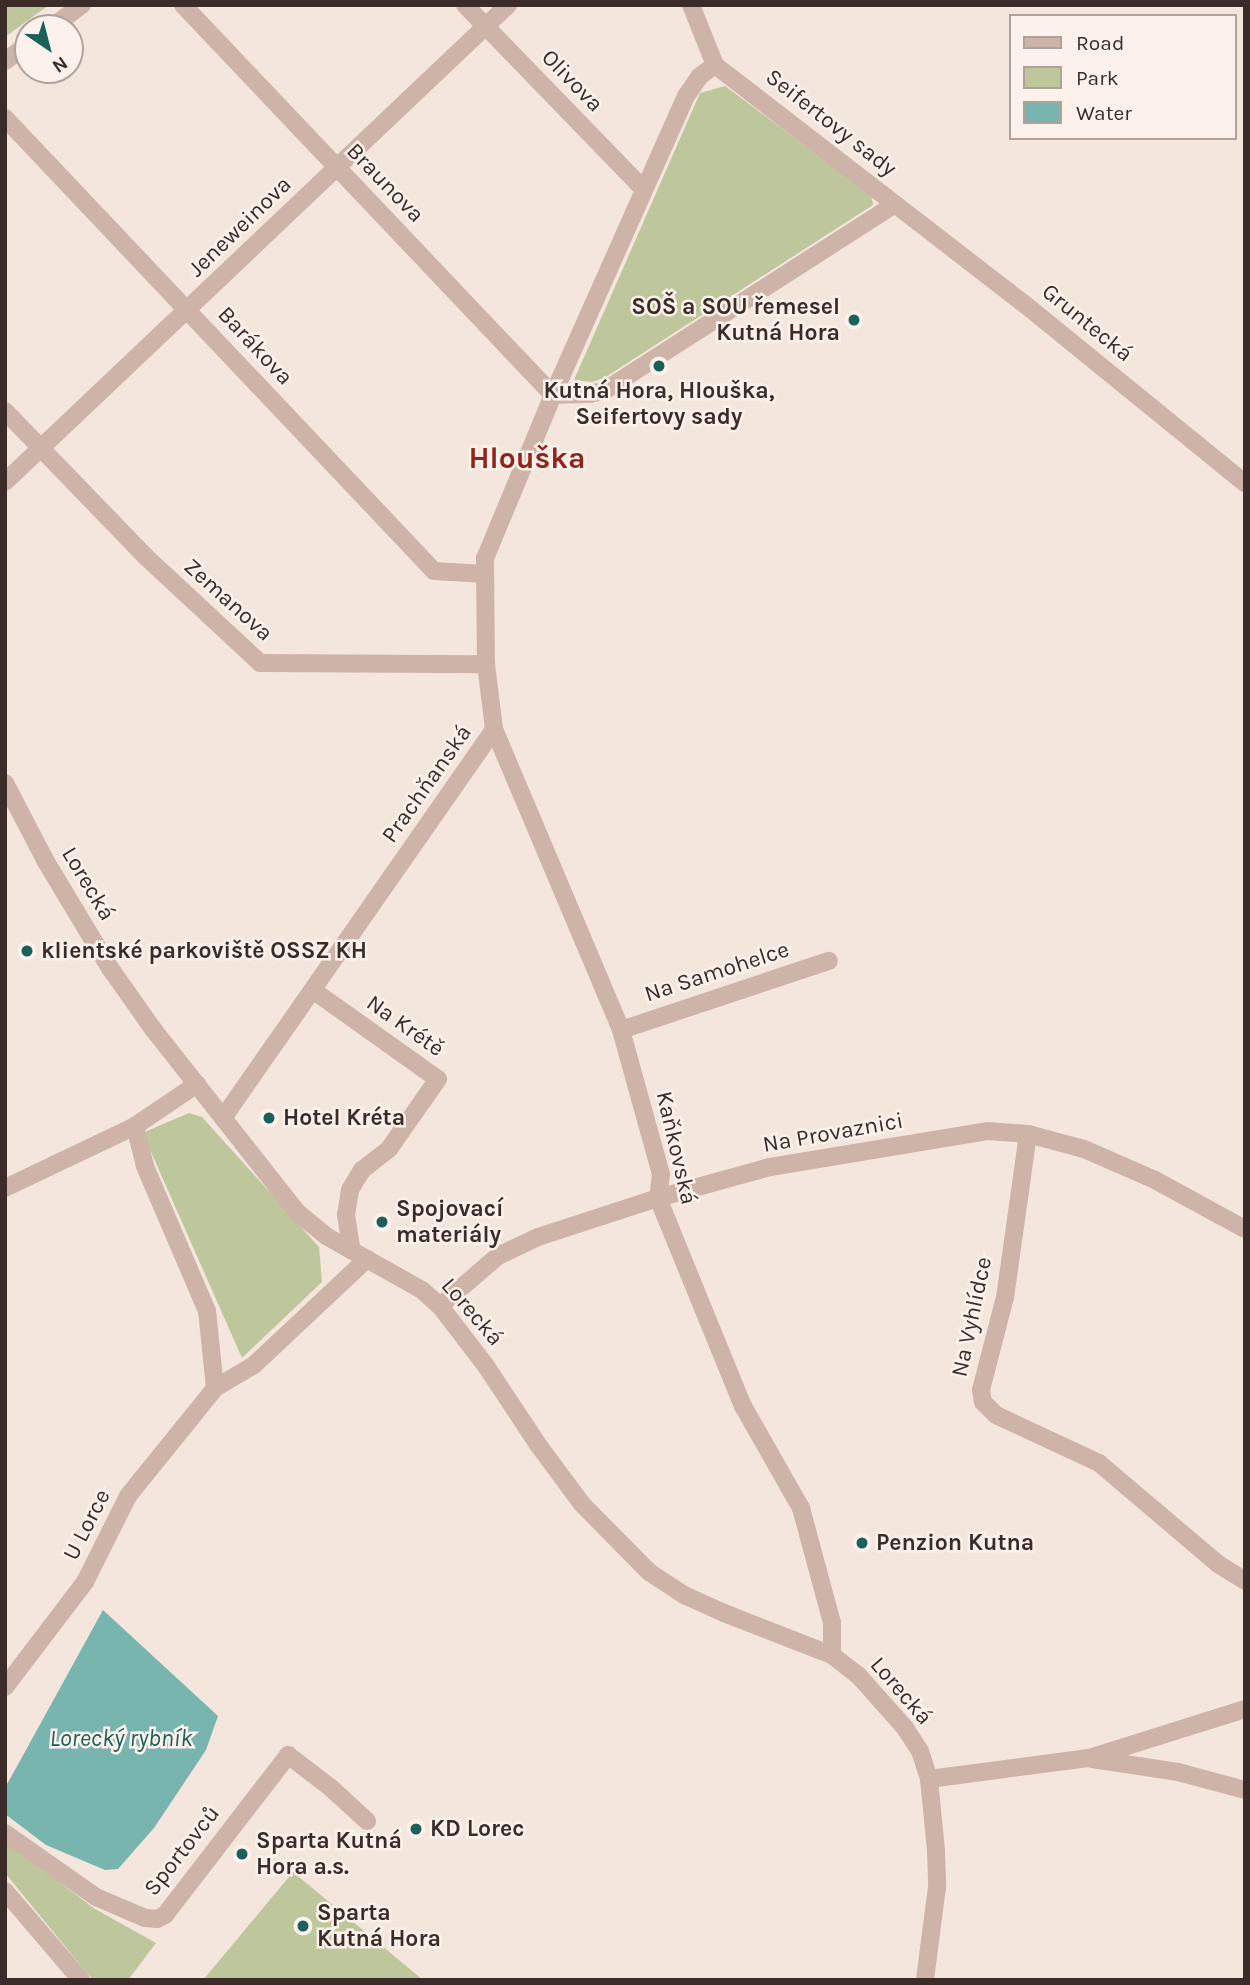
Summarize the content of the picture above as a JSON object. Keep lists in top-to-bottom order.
{
  "streets": {
    "street": [
      "Olivova",
      "Seifertovy sady",
      "Braunova",
      "Jeneweinova",
      "Gruntecká",
      "Barákova",
      "Zemanova",
      "Prachňanská",
      "Lorecká",
      "Na Samohelce",
      "Na Krétě",
      "Na Provaznici",
      "Kaňkovská",
      "Na Vyhlídce",
      "U Lorce",
      "Sportovců"
    ]
  },
  "crossings": [
    ["Olivova", "Jeneweinova"],
    ["Seifertovy sady", "Braunova"],
    ["Seifertovy sady", "Gruntecká"],
    ["Seifertovy sady", "Prachňanská"],
    ["Braunova", "Jeneweinova"],
    ["Braunova", "Prachňanská"],
    ["Jeneweinova", "Barákova"],
    ["Jeneweinova", "Zemanova"],
    ["Barákova", "Prachňanská"],
    ["Zemanova", "Prachňanská"],
    ["Prachňanská", "Lorecká"],
    ["Prachňanská", "Na Krétě"],
    ["Prachňanská", "Kaňkovská"],
    ["Lorecká", "Na Krétě"],
    ["Lorecká", "Na Provaznici"],
    ["Lorecká", "Kaňkovská"],
    ["Lorecká", "U Lorce"],
    ["Na Samohelce", "Kaňkovská"],
    ["Na Krétě", "U Lorce"],
    ["Na Provaznici", "Kaňkovská"],
    ["Na Provaznici", "Na Vyhlídce"]
  ],
  "districts": ["Hlouška"],
  "water": ["Lorecký rybník"],
  "places": [
    "SOŠ a SOU řemesel Kutná Hora",
    "Kutná Hora, Hlouška, Seifertovy sady",
    "klientské parkoviště OSSZ KH",
    "Hotel Kréta",
    "Spojovací materiály",
    "Penzion Kutna",
    "KD Lorec",
    "Sparta Kutná Hora a.s.",
    "Sparta Kutná Hora"
  ],
  "legend": ["Road", "Park", "Water"],
  "north": "bottom right"
}
